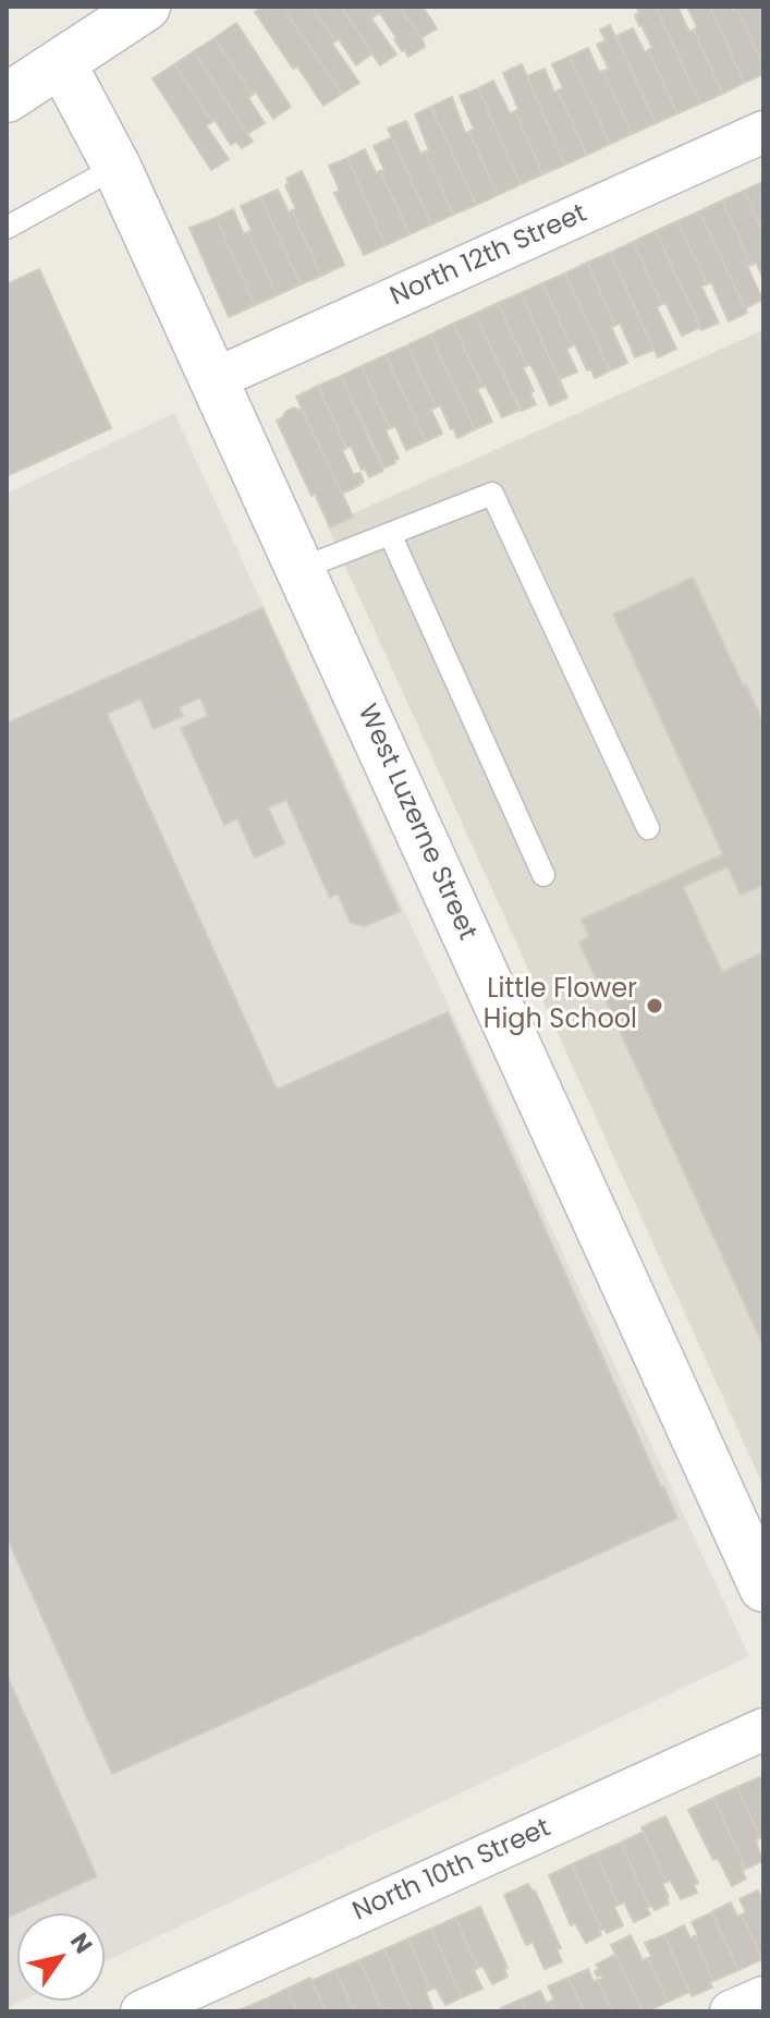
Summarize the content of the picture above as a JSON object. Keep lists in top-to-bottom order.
{
  "streets": {
    "street": ["North 12th Street", "West Luzerne Street", "North 10th Street"]
  },
  "crossings": [
    ["North 12th Street", "West Luzerne Street"]
  ],
  "places": ["Little Flower High School"],
  "north": "top right"
}
